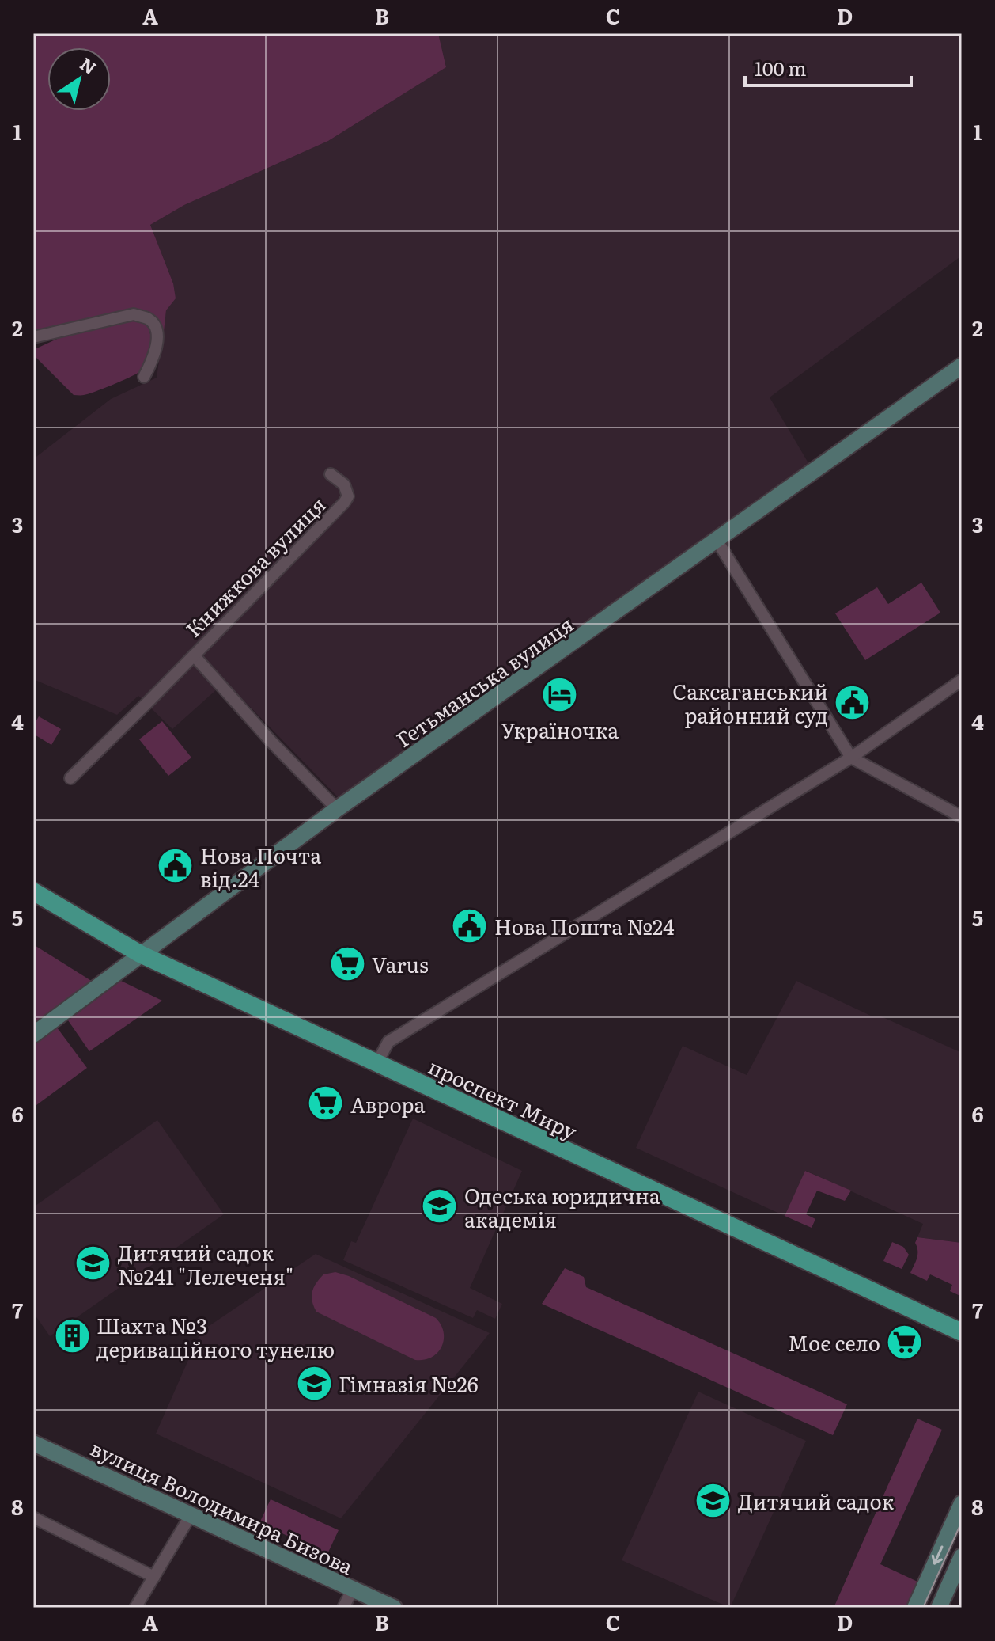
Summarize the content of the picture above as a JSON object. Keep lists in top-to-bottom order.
{
  "streets": {
    "main road": ["проспект Миру"],
    "street": ["Книжкова вулиця", "Гетьманська вулиця", "вулиця Володимира Бизова"]
  },
  "crossings": [
    ["Книжкова вулиця", "Гетьманська вулиця"],
    ["Гетьманська вулиця", "проспект Миру"]
  ],
  "places": {
    "hotel": ["Україночка"],
    "public building": ["Саксаганський районний суд", "Нова Почта від.24", "Нова Пошта №24"],
    "supermarket": ["Varus", "Аврора", "Моє село"],
    "school or university": [
      "Одеська юридична академія",
      "Дитячий садок №241 \"Лелеченя\"",
      "Гімназія №26",
      "Дитячий садок"
    ],
    "building": ["Шахта №3 дериваційного тунелю"]
  },
  "scale_bar": "100 m",
  "north": "top right",
  "grid": {
    "columns": [
      "A",
      "B",
      "C",
      "D"
    ],
    "rows": [
      "1",
      "2",
      "3",
      "4",
      "5",
      "6",
      "7",
      "8"
    ]
  }
}
